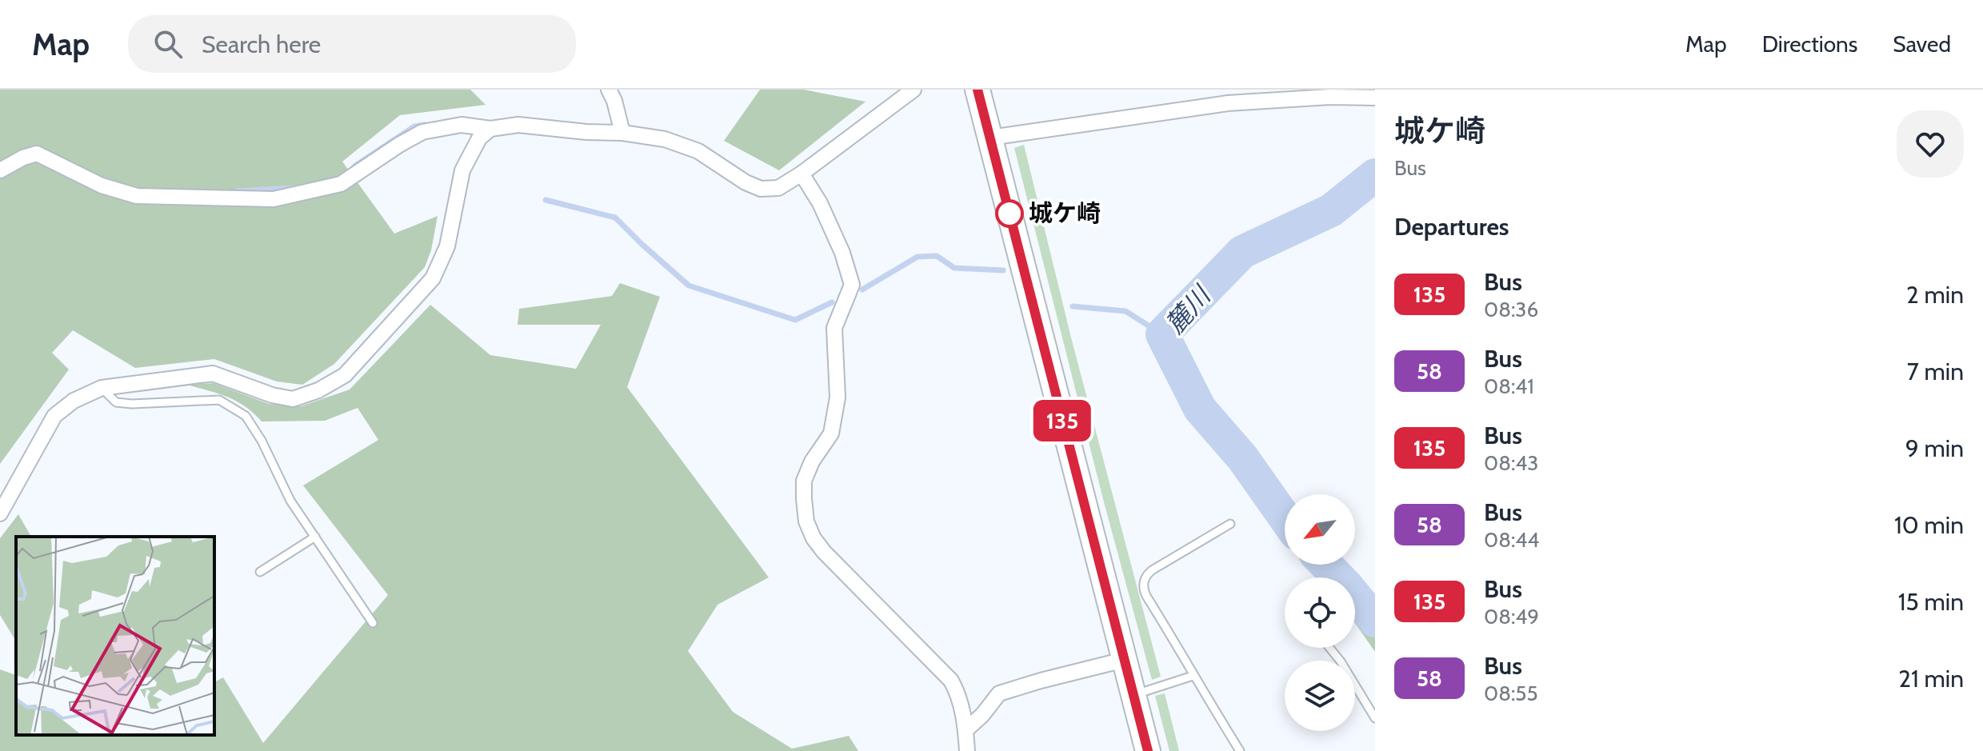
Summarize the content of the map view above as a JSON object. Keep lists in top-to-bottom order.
{
  "water": ["麓川"],
  "places": ["城ケ崎"],
  "lines": ["bus line 135"],
  "north": "bottom left",
  "page": {
    "header": "Map",
    "search": "Search here",
    "nav": ["Map", "Directions", "Saved"],
    "on_map": "135",
    "heading": [
      ["城ケ崎", "Bus"],
      "Departures"
    ],
    "list": [
      {
        "mark": "135",
        "name": "Bus",
        "note": "08:36",
        "value": "2 min"
      },
      {
        "mark": "58",
        "name": "Bus",
        "note": "08:41",
        "value": "7 min"
      },
      {
        "mark": "135",
        "name": "Bus",
        "note": "08:43",
        "value": "9 min"
      },
      {
        "mark": "58",
        "name": "Bus",
        "note": "08:44",
        "value": "10 min"
      },
      {
        "mark": "135",
        "name": "Bus",
        "note": "08:49",
        "value": "15 min"
      },
      {
        "mark": "58",
        "name": "Bus",
        "note": "08:55",
        "value": "21 min"
      }
    ]
  }
}
